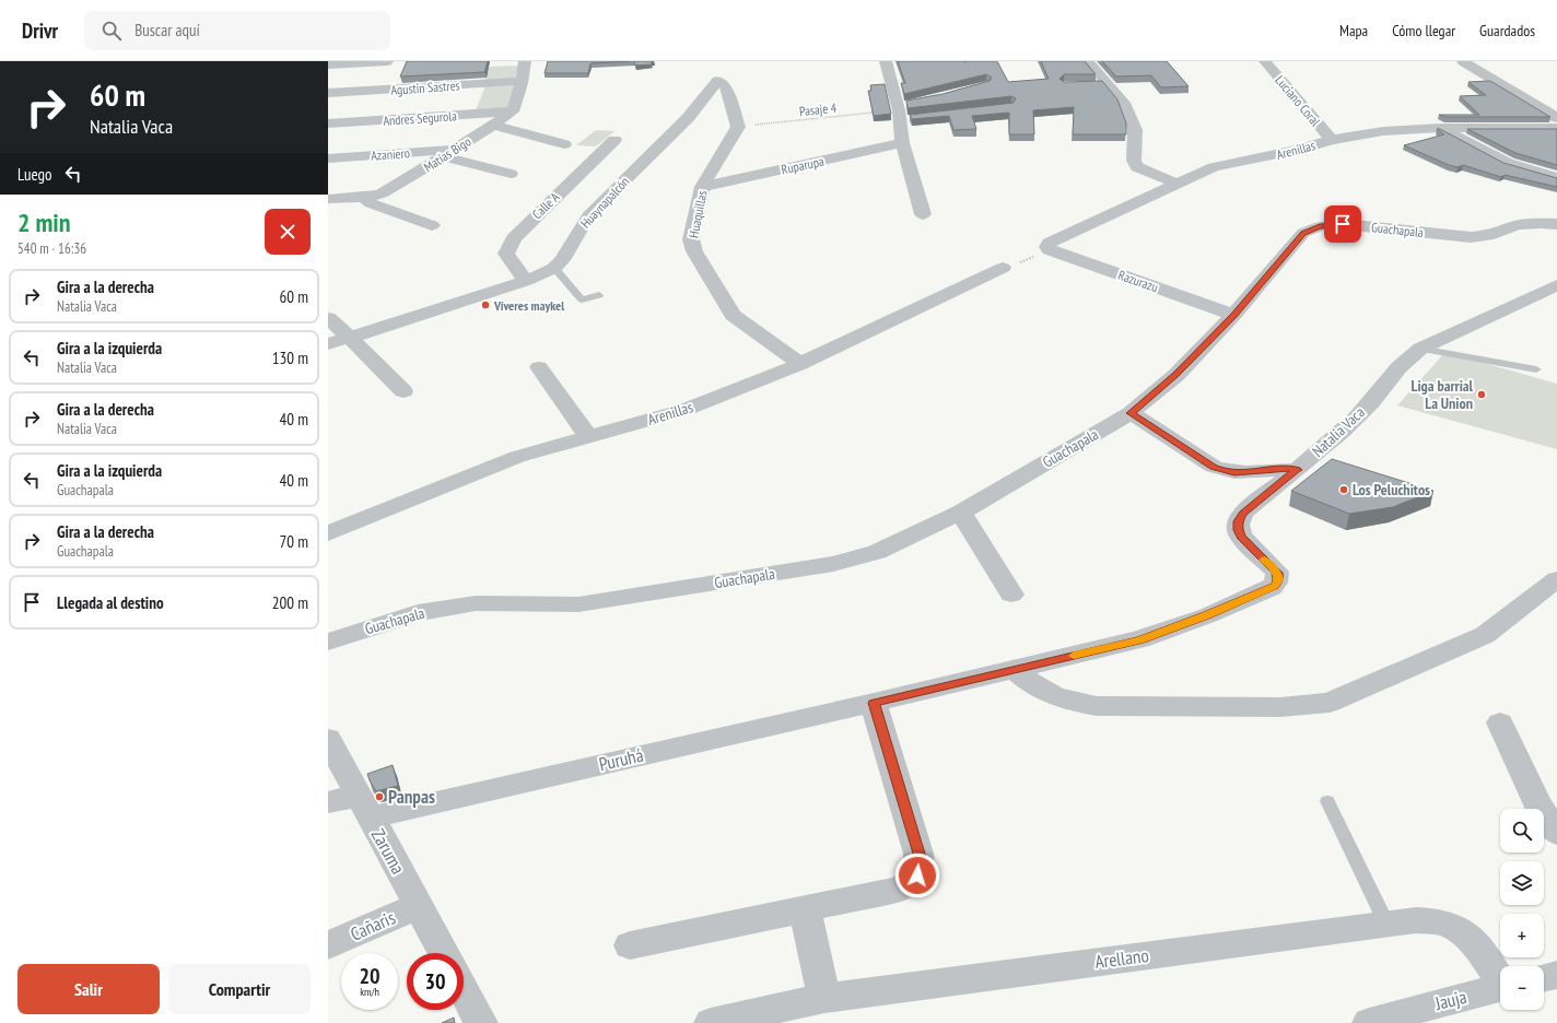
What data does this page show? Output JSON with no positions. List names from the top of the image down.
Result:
{
  "streets": {
    "street": [
      "Agustin Sastres",
      "Luciano Coral",
      "Andres Segurola",
      "Arenillas",
      "Azaniero",
      "Matías Bigo",
      "Ruparupa",
      "Huaynapalcón",
      "Calle A",
      "Huaquillas",
      "Guachapala",
      "Razurazu",
      "Natalia Vaca",
      "Puruhá",
      "Zaruma",
      "Cañaris",
      "Arellano",
      "Jauja"
    ],
    "path": ["Pasaje 4"]
  },
  "crossings": [
    ["Luciano Coral", "Arenillas"],
    ["Pasaje 4", "Huaynapalcón"],
    ["Pasaje 4", "Huaquillas"],
    ["Andres Segurola", "Matías Bigo"],
    ["Arenillas", "Huaquillas"],
    ["Arenillas", "Razurazu"],
    ["Azaniero", "Matías Bigo"],
    ["Ruparupa", "Huaquillas"],
    ["Huaynapalcón", "Calle A"],
    ["Huaynapalcón", "Huaquillas"],
    ["Guachapala", "Razurazu"],
    ["Natalia Vaca", "Puruhá"],
    ["Puruhá", "Zaruma"],
    ["Zaruma", "Cañaris"]
  ],
  "places": [
    "Víveres maykel",
    "Liga barrial La Union",
    "Los Peluchitos",
    "Panpas"
  ],
  "page": {
    "header": "Drivr",
    "search": "Buscar aquí",
    "nav": ["Mapa", "Cómo llegar", "Guardados"],
    "turn": ["60 m", "Natalia Vaca"],
    "then": "Luego",
    "heading": ["2 min", "540 m · 16:36"],
    "list": [
      {
        "name": "Gira a la derecha",
        "note": "Natalia Vaca",
        "value": "60 m"
      },
      {
        "name": "Gira a la izquierda",
        "note": "Natalia Vaca",
        "value": "130 m"
      },
      {
        "name": "Gira a la derecha",
        "note": "Natalia Vaca",
        "value": "40 m"
      },
      {
        "name": "Gira a la izquierda",
        "note": "Guachapala",
        "value": "40 m"
      },
      {
        "name": "Gira a la derecha",
        "note": "Guachapala",
        "value": "70 m"
      },
      {
        "name": "Llegada al destino",
        "value": "200 m"
      }
    ],
    "map_buttons": ["+", "−"],
    "speed": "20 km/h",
    "limit": "30",
    "buttons": ["Salir", "Compartir"]
  }
}
